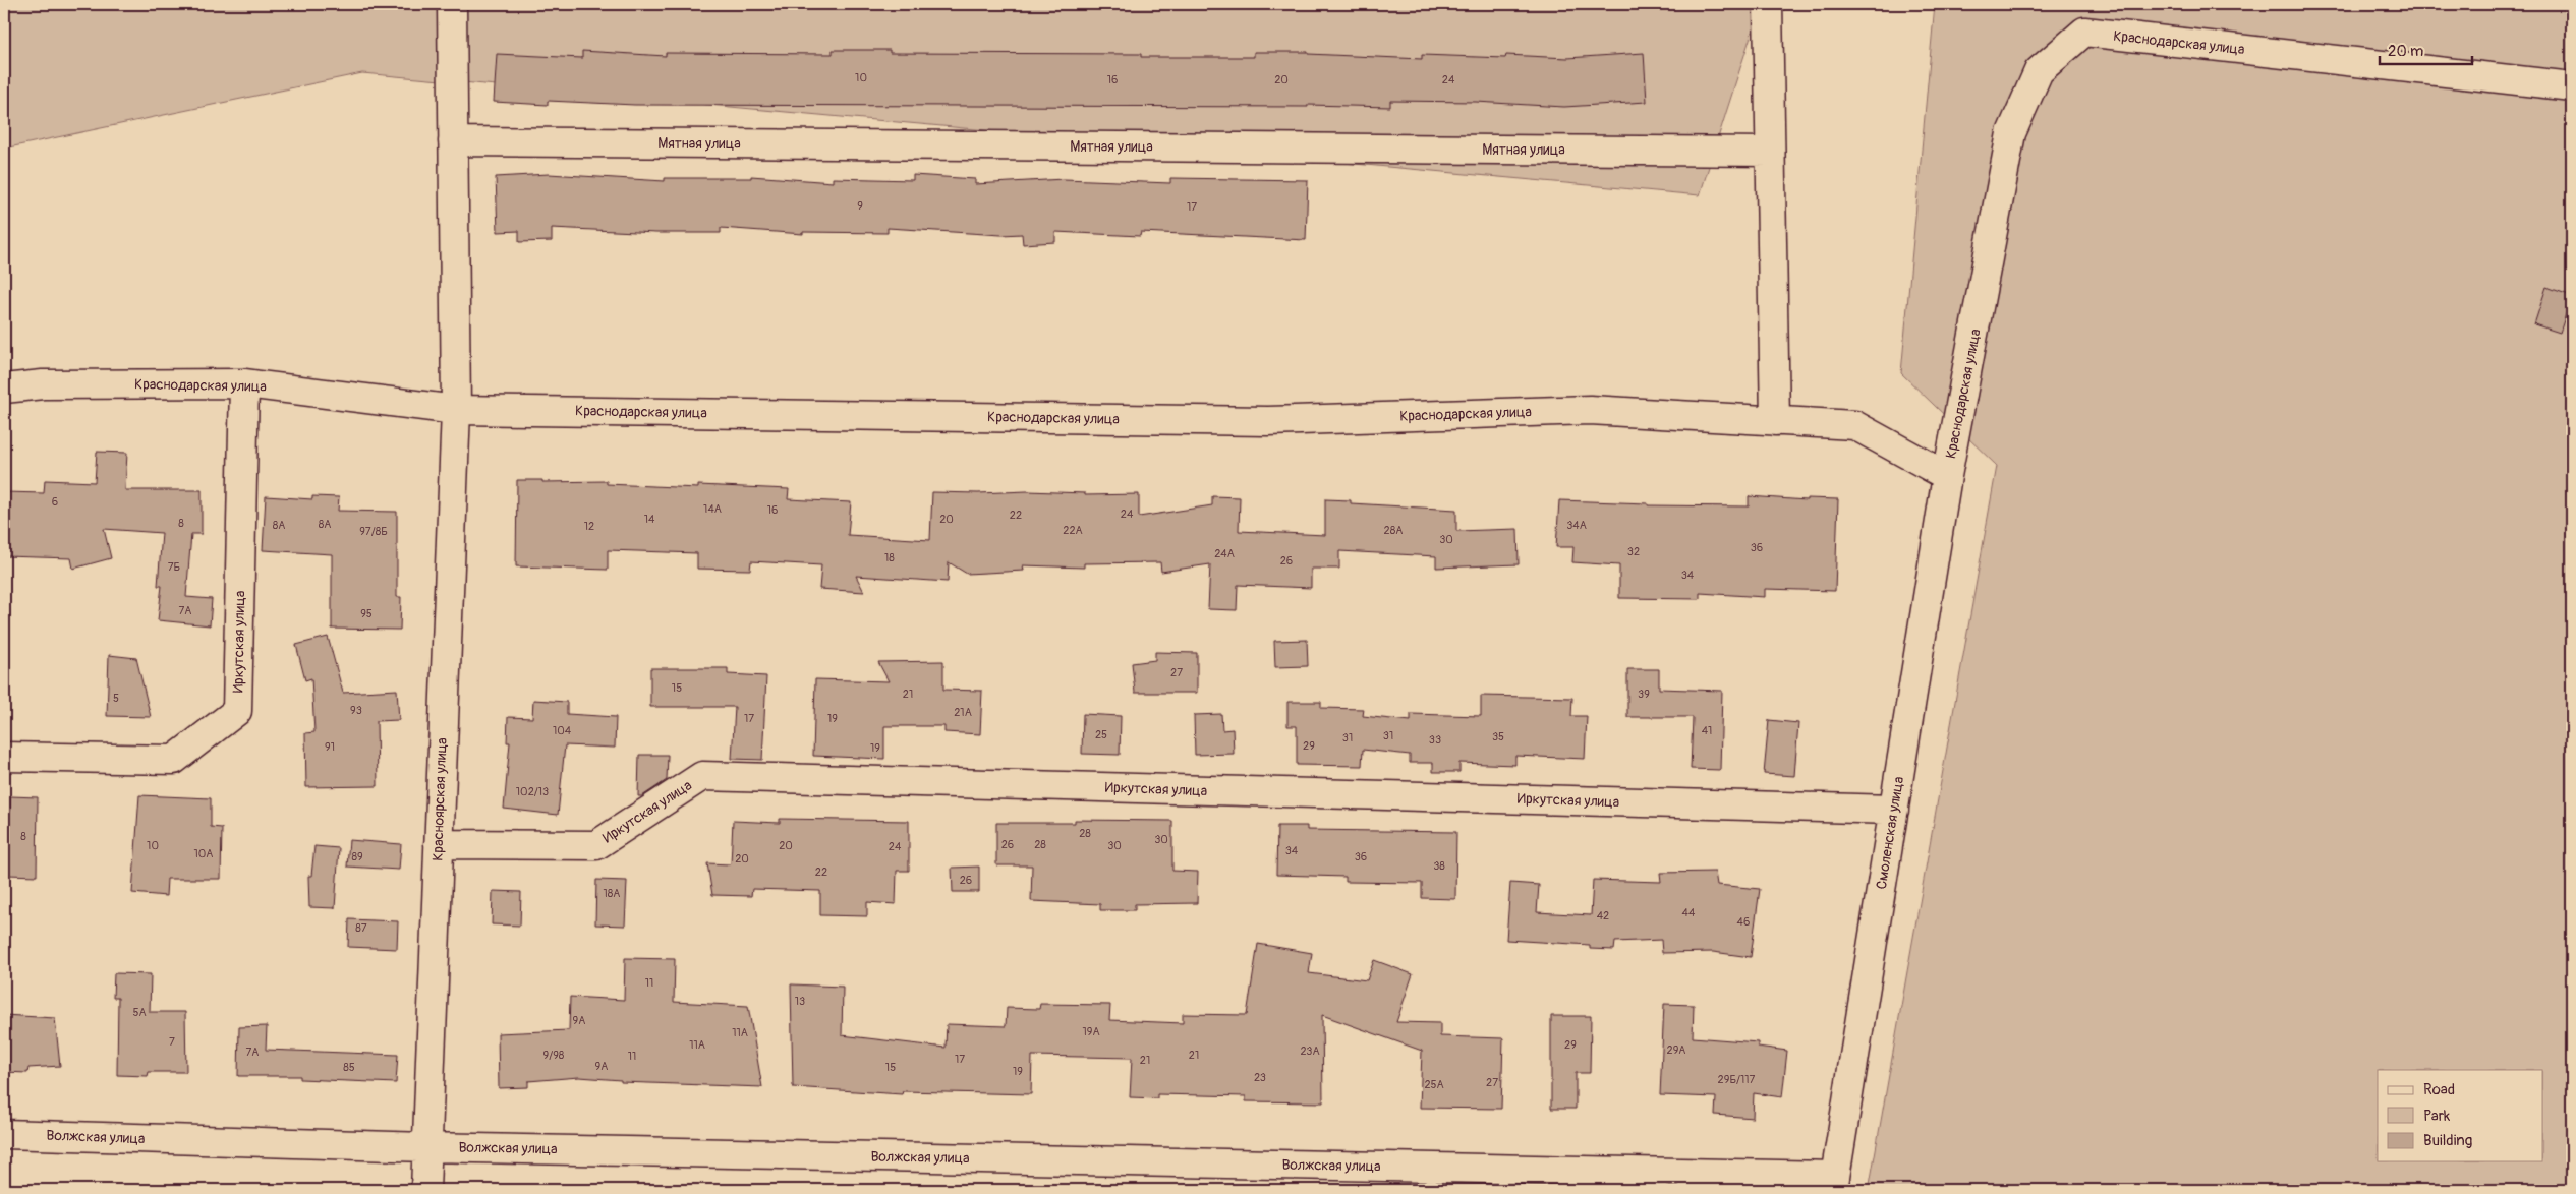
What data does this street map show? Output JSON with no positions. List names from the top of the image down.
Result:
{
  "streets": {
    "street": [
      "Краснодарская улица",
      "Мятная улица",
      "Иркутская улица",
      "Красноярская улица",
      "Смоленская улица",
      "Волжская улица"
    ]
  },
  "crossings": [
    ["Краснодарская улица", "Иркутская улица"],
    ["Краснодарская улица", "Красноярская улица"],
    ["Краснодарская улица", "Смоленская улица"],
    ["Мятная улица", "Красноярская улица"],
    ["Иркутская улица", "Красноярская улица"],
    ["Иркутская улица", "Смоленская улица"],
    ["Красноярская улица", "Волжская улица"],
    ["Смоленская улица", "Волжская улица"]
  ],
  "house_numbers": [
    "10",
    "16",
    "20",
    "24",
    "9",
    "17",
    "6",
    "14А",
    "16",
    "24",
    "22",
    "14",
    "20",
    "8",
    "8А",
    "8А",
    "34А",
    "12",
    "22А",
    "28А",
    "97/8Б",
    "30",
    "36",
    "32",
    "24А",
    "18",
    "26",
    "7Б",
    "34",
    "7А",
    "95",
    "27",
    "15",
    "21",
    "39",
    "5",
    "93",
    "21А",
    "17",
    "19",
    "104",
    "41",
    "25",
    "31",
    "35",
    "31",
    "33",
    "29",
    "91",
    "19",
    "102/13",
    "28",
    "8",
    "30",
    "26",
    "28",
    "10",
    "20",
    "30",
    "24",
    "34",
    "10А",
    "89",
    "36",
    "20",
    "38",
    "22",
    "26",
    "18А",
    "44",
    "42",
    "46",
    "87",
    "11",
    "13",
    "5А",
    "9А",
    "19А",
    "11А",
    "7",
    "11А",
    "29",
    "29А",
    "23А",
    "7А",
    "9/98",
    "21",
    "11",
    "17",
    "21",
    "9А",
    "85",
    "15",
    "19",
    "23",
    "29Б/117",
    "27",
    "25А"
  ],
  "legend": ["Road", "Park", "Building"],
  "scale_bar": "20 m"
}
